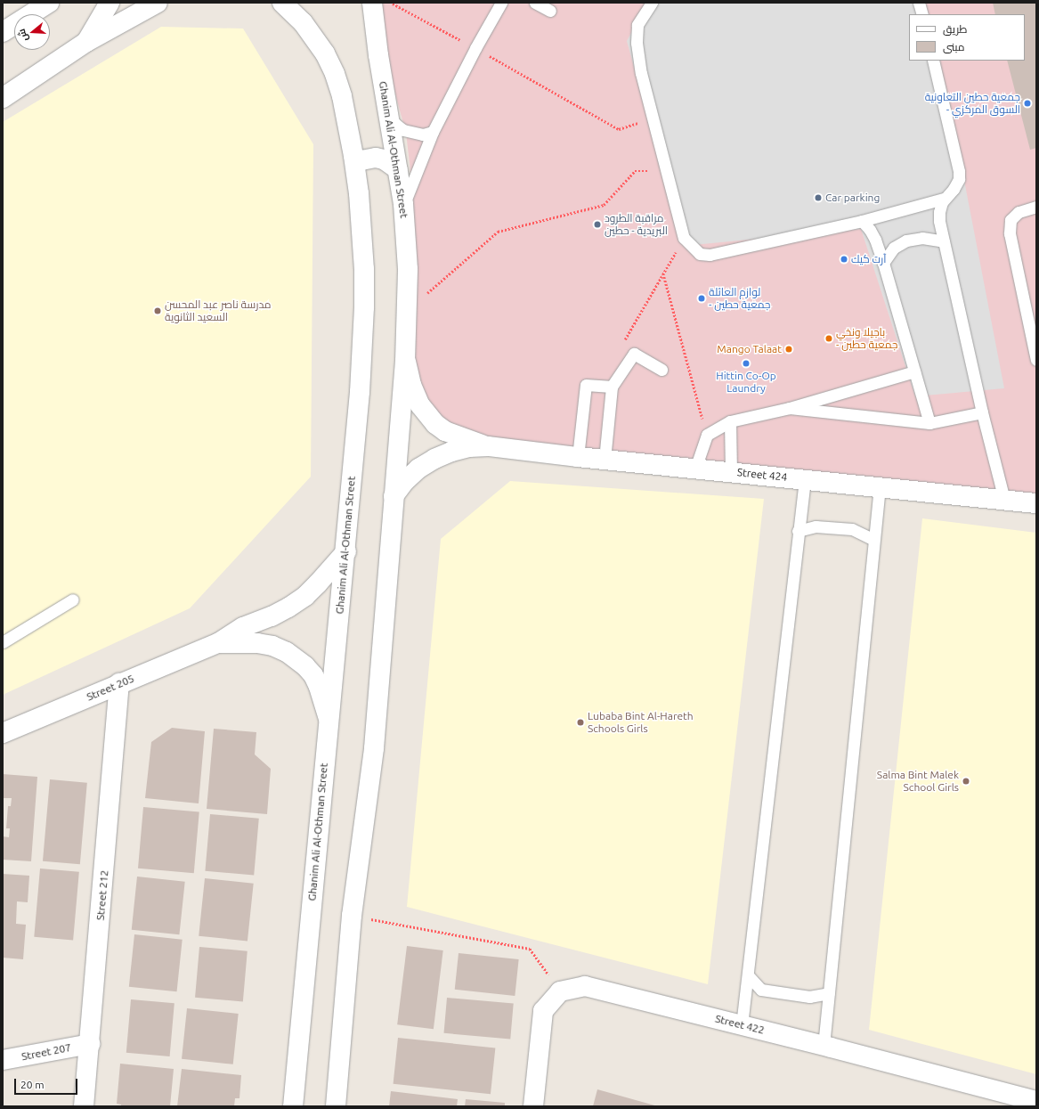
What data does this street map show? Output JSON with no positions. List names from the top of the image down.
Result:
{
  "streets": {
    "street": [
      "Ghanim Ali Al-Othman Street",
      "Street 424",
      "Street 205",
      "Street 212",
      "Street 422",
      "Street 207"
    ]
  },
  "crossings": [
    ["Ghanim Ali Al-Othman Street", "Street 424"],
    ["Ghanim Ali Al-Othman Street", "Street 205"],
    ["Street 205", "Street 212"],
    ["Street 212", "Street 207"]
  ],
  "places": [
    "جمعية حطين التعاونية - السوق المركزي",
    "Car parking",
    "مراقبة الطرود البريدية - حطين",
    "آرت كيك",
    "لوازم العائلة - جمعية حطين",
    "مدرسة ناصر عبد المحسن السعيد الثانوية",
    "باجيلا ونخي - جمعية حطين",
    "Mango Talaat",
    "Hittin Co-Op Laundry",
    "Lubaba Bint Al-Hareth Schools Girls",
    "Salma Bint Malek School Girls"
  ],
  "legend": ["طريق", "مبنى"],
  "scale_bar": "20 m",
  "north": "left"
}
